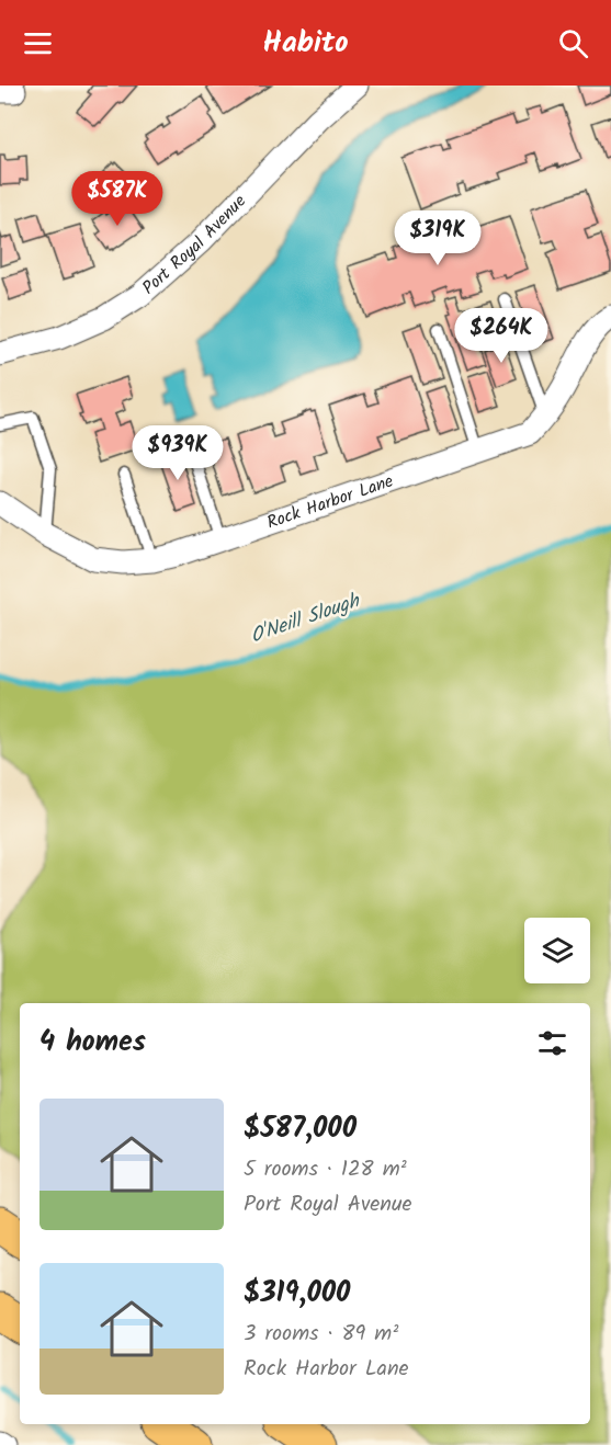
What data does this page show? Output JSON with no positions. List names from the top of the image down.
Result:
{
  "streets": {
    "street": ["Port Royal Avenue", "Rock Harbor Lane"]
  },
  "water": ["O'Neill Slough"],
  "page": {
    "header": "Habito",
    "price": [
      "$587K",
      "$319K",
      "$264K",
      "$939K"
    ],
    "heading": "4 homes",
    "list": [
      {
        "name": "$587,000",
        "note": "5 rooms · 128 m² · Port Royal Avenue"
      },
      {
        "name": "$319,000",
        "note": "3 rooms · 89 m² · Rock Harbor Lane"
      }
    ]
  }
}
